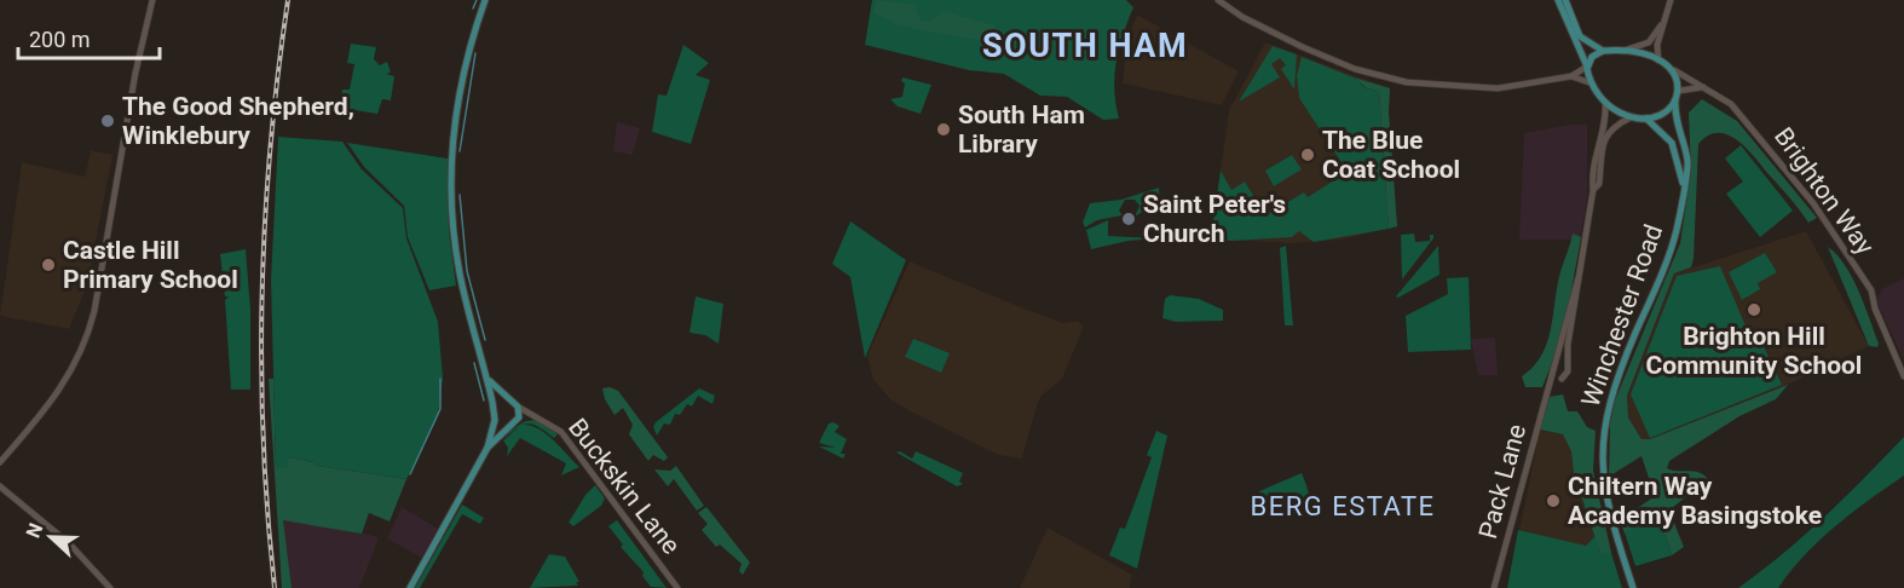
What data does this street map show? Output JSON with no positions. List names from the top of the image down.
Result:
{
  "streets": {
    "main road": ["Winchester Road"],
    "street": ["Brighton Way", "Pack Lane", "Buckskin Lane"]
  },
  "crossings": [
    ["Brighton Way", "Winchester Road"],
    ["Winchester Road", "Pack Lane"]
  ],
  "districts": ["SOUTH HAM", "BERG ESTATE"],
  "places": [
    "The Good Shepherd, Winklebury",
    "South Ham Library",
    "The Blue Coat School",
    "Saint Peter's Church",
    "Castle Hill Primary School",
    "Brighton Hill Community School",
    "Chiltern Way Academy Basingstoke"
  ],
  "scale_bar": "200 m",
  "north": "left"
}
